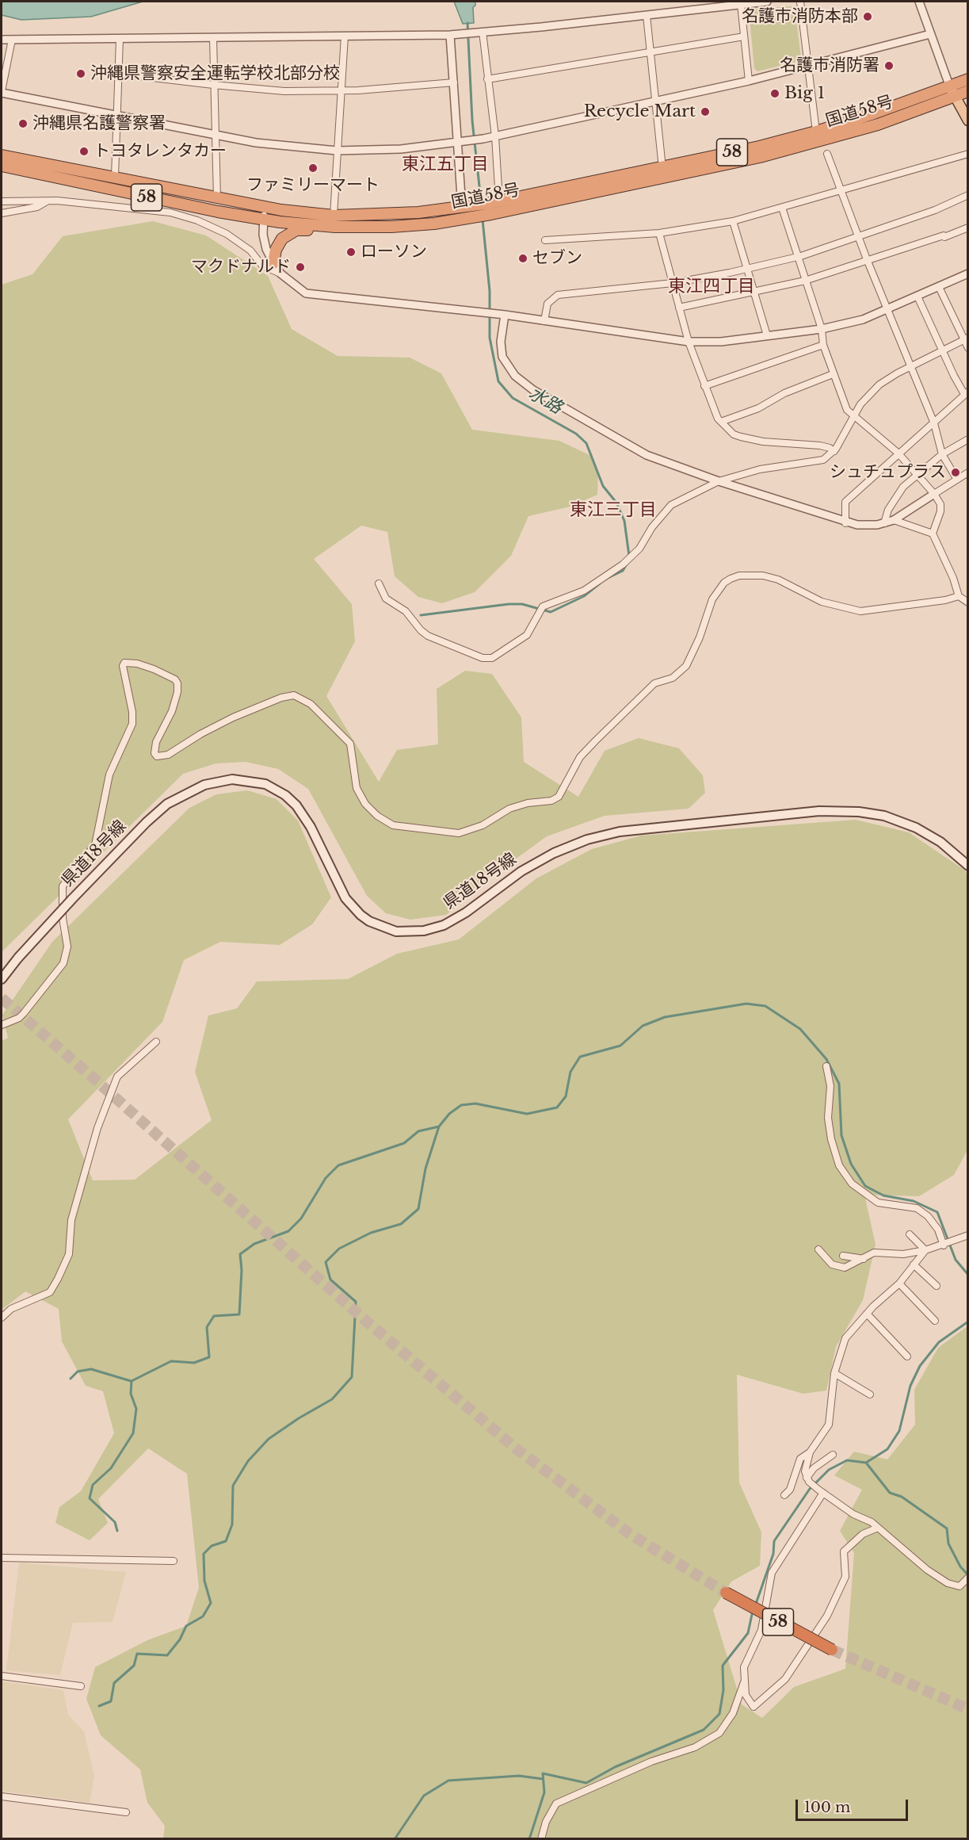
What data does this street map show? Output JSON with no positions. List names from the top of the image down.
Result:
{
  "streets": {
    "highway": ["国道58号", "58"],
    "main road": ["県道18号線"]
  },
  "districts": ["東江五丁目", "東江四丁目", "東江三丁目"],
  "water": ["水路"],
  "places": [
    "名護市消防本部",
    "名護市消防署",
    "沖縄県警察安全運転学校北部分校",
    "Big 1",
    "Recycle Mart",
    "沖縄県名護警察署",
    "トヨタレンタカー",
    "ファミリーマート",
    "ローソン",
    "セブン",
    "マクドナルド",
    "シュチュプラス"
  ],
  "scale_bar": "100 m"
}
